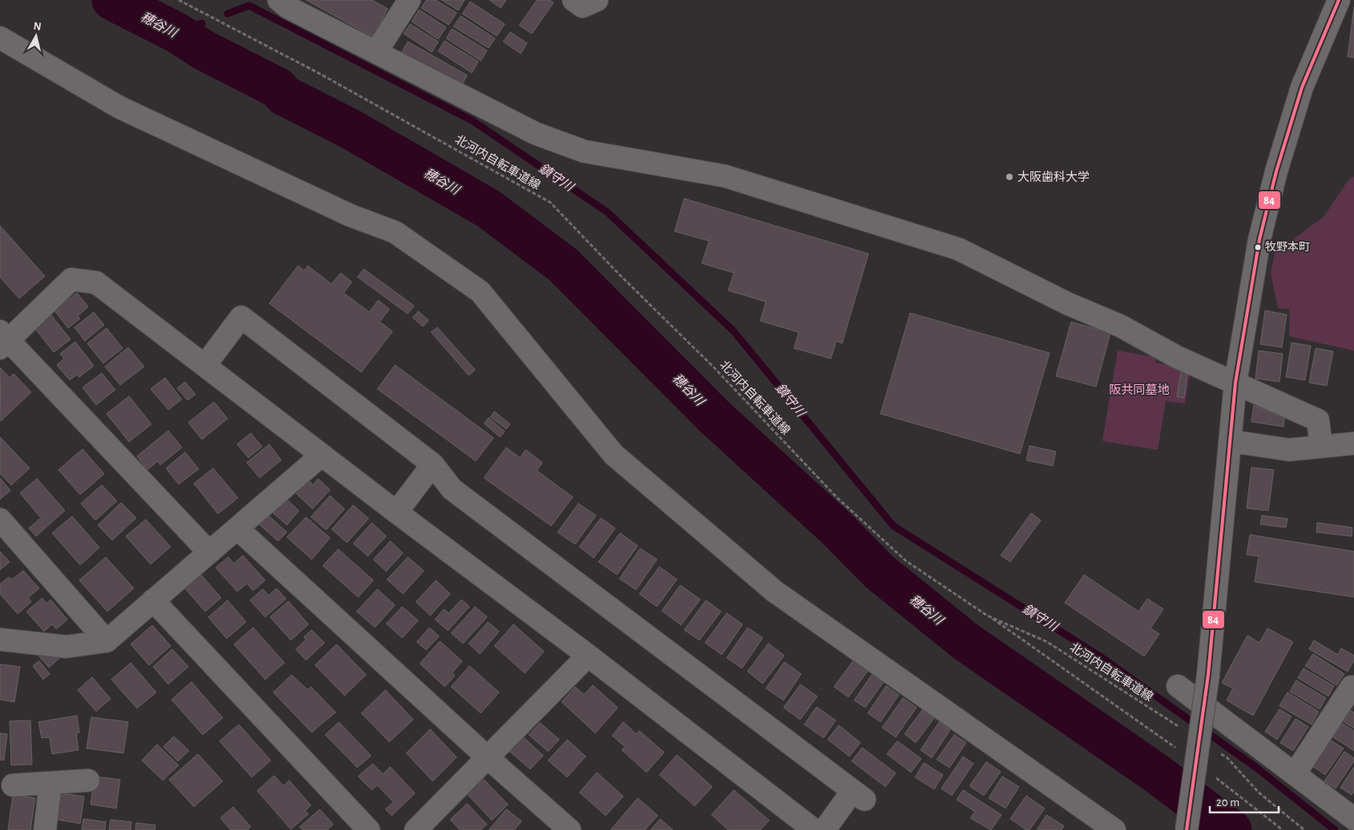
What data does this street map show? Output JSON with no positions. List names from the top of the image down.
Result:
{
  "streets": {
    "path": ["北河内自転車道線"]
  },
  "water": ["穂谷川", "鎮守川"],
  "parks": ["阪共同墓地"],
  "places": ["大阪歯科大学", "牧野本町"],
  "lines": ["transit line 84"],
  "scale_bar": "20 m",
  "north": "top"
}
